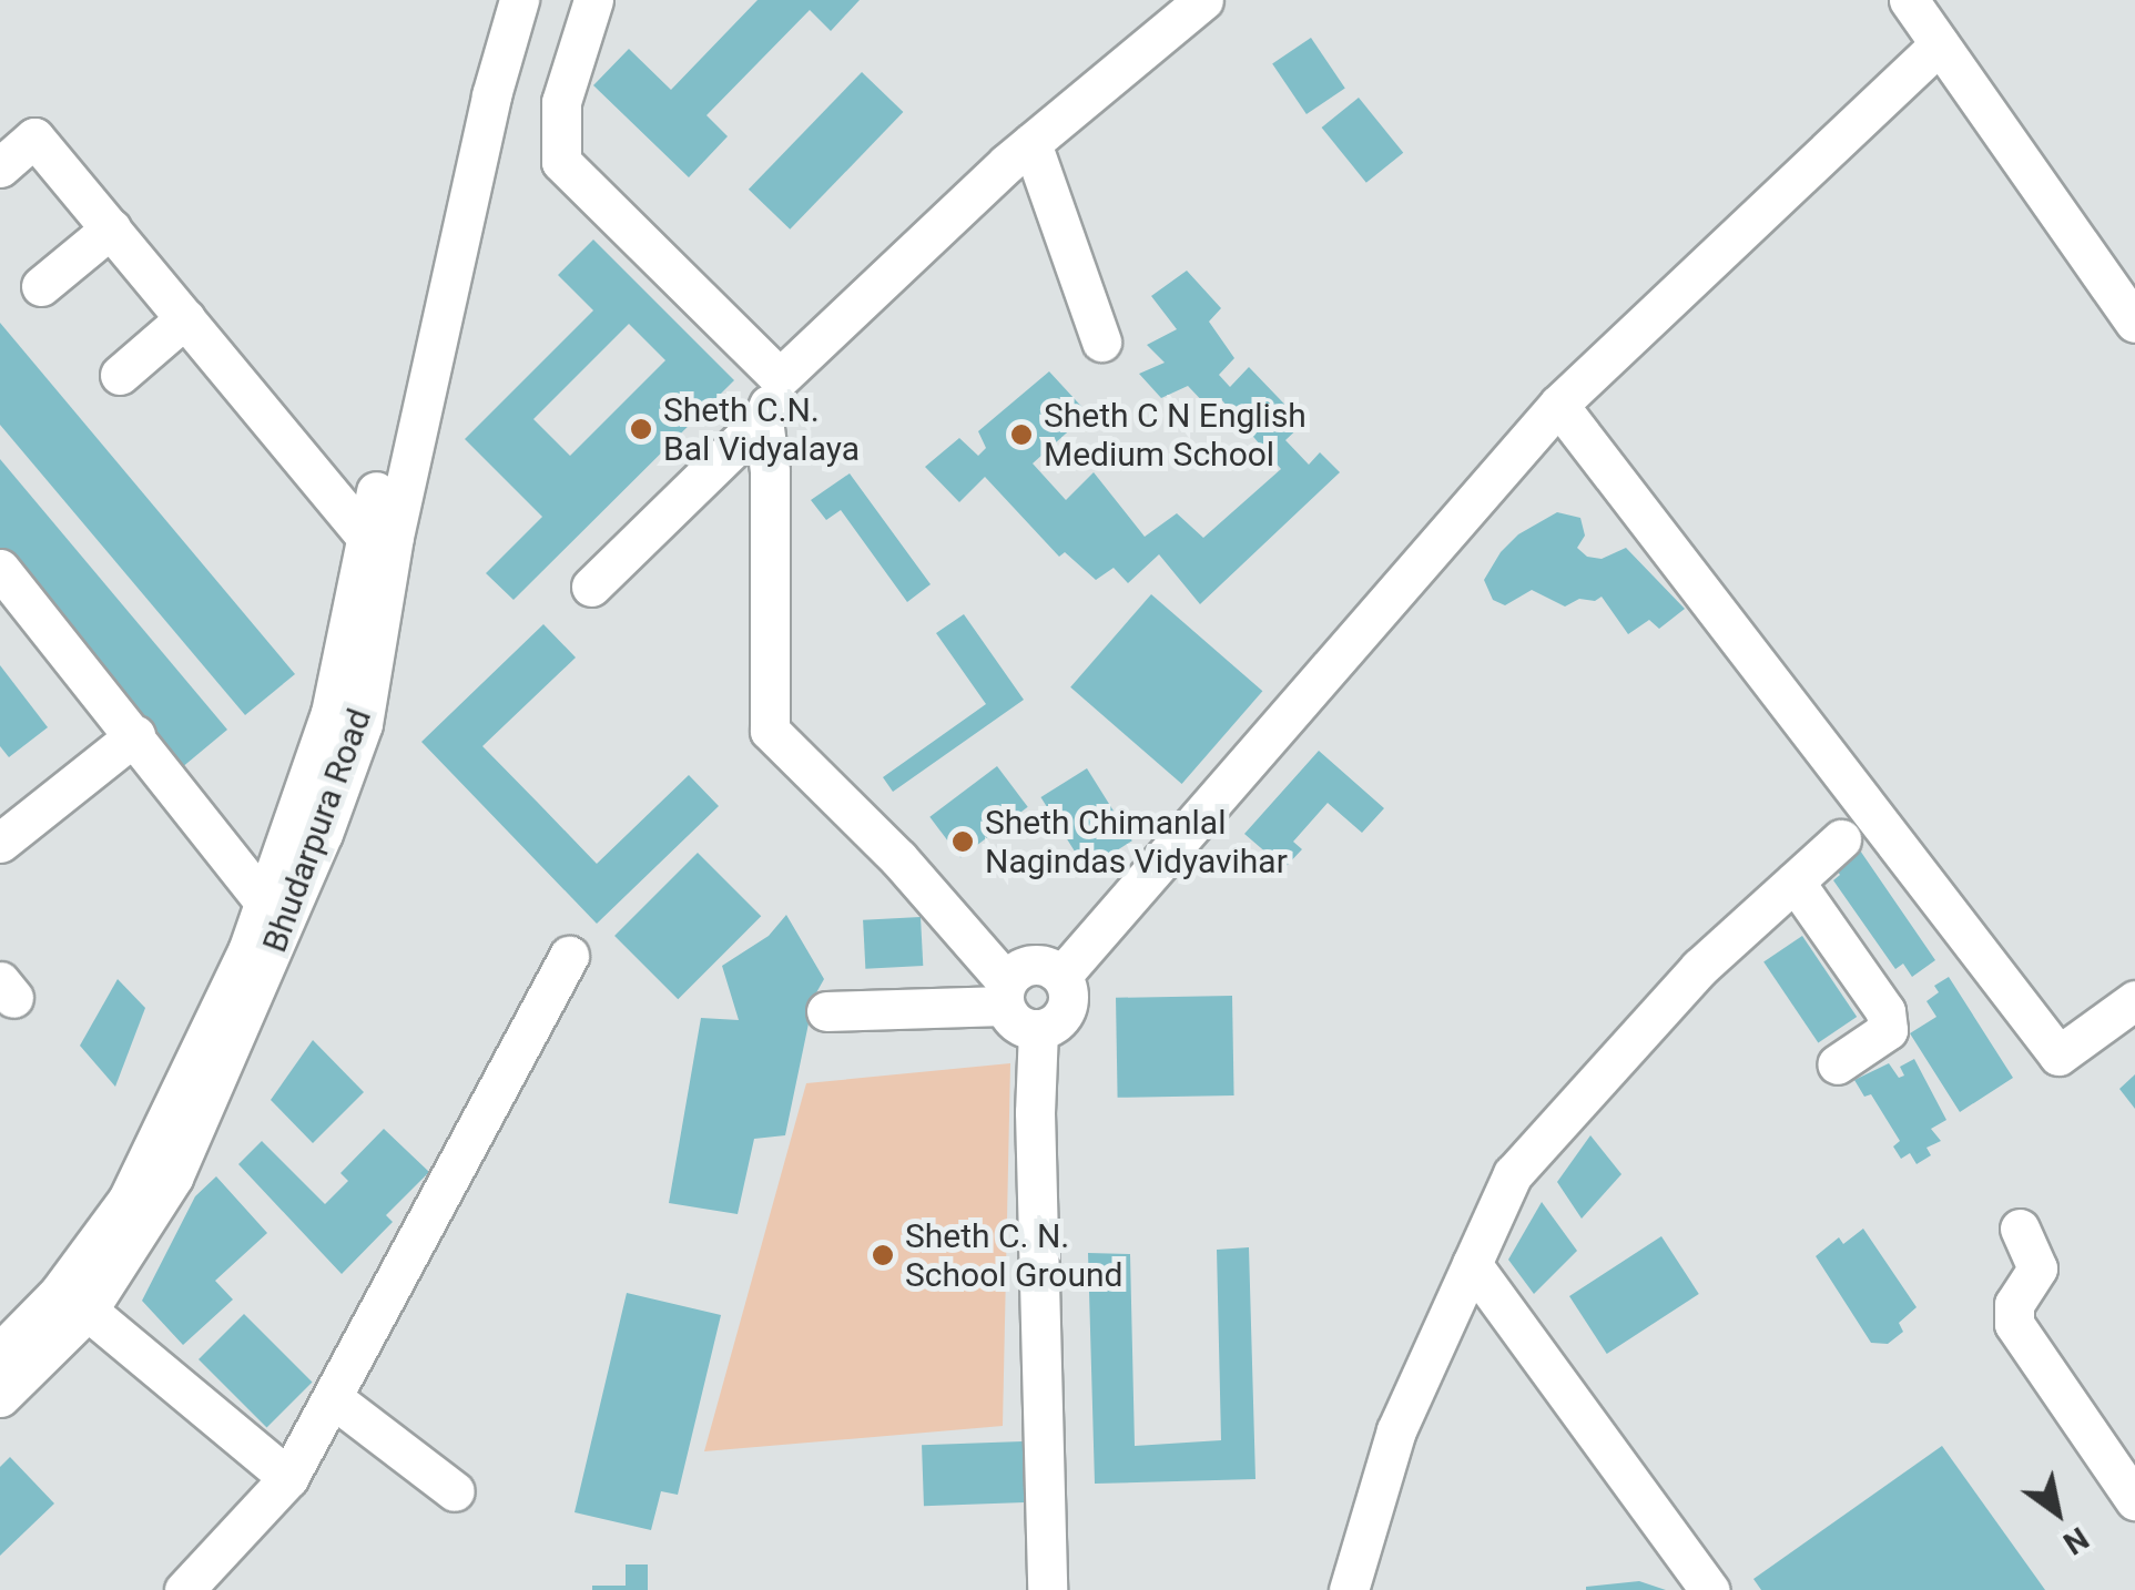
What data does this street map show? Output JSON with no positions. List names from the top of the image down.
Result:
{
  "streets": {
    "street": ["Bhudarpura Road"]
  },
  "places": [
    "Sheth C.N. Bal Vidyalaya",
    "Sheth C N English Medium School",
    "Sheth Chimanlal Nagindas Vidyavihar",
    "Sheth C. N. School Ground"
  ],
  "north": "bottom right"
}
